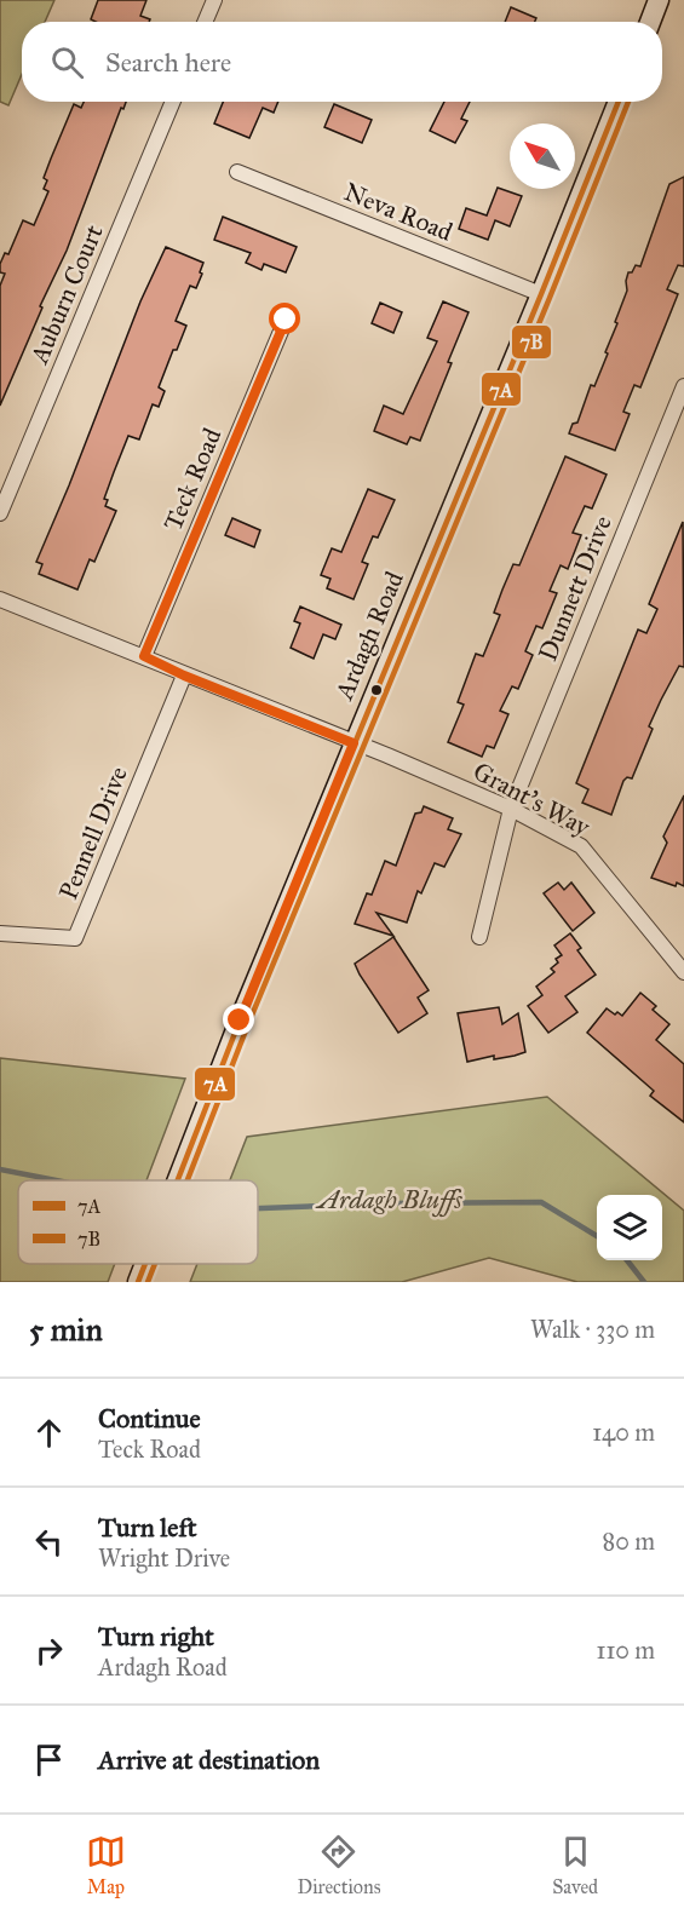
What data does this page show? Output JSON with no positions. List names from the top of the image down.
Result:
{
  "streets": {
    "street": [
      "Neva Road",
      "Auburn Court",
      "Teck Road",
      "Dunnett Drive",
      "Ardagh Road",
      "Grant's Way",
      "Pennell Drive"
    ]
  },
  "crossings": [
    ["Neva Road", "Ardagh Road"],
    ["Teck Road", "Grant's Way"],
    ["Dunnett Drive", "Grant's Way"],
    ["Ardagh Road", "Grant's Way"],
    ["Grant's Way", "Pennell Drive"]
  ],
  "parks": ["Ardagh Bluffs"],
  "lines": ["transit line 7A", "transit line 7B"],
  "legend": ["7A", "7B"],
  "north": "top left",
  "page": {
    "search": "Search here",
    "heading": ["5 min", "Walk · 330 m"],
    "list": [
      ["Continue", "Teck Road", "140 m"],
      ["Turn left", "Wright Drive", "80 m"],
      ["Turn right", "Ardagh Road", "110 m"],
      "Arrive at destination"
    ],
    "nav": ["Map", "Directions", "Saved"]
  }
}
